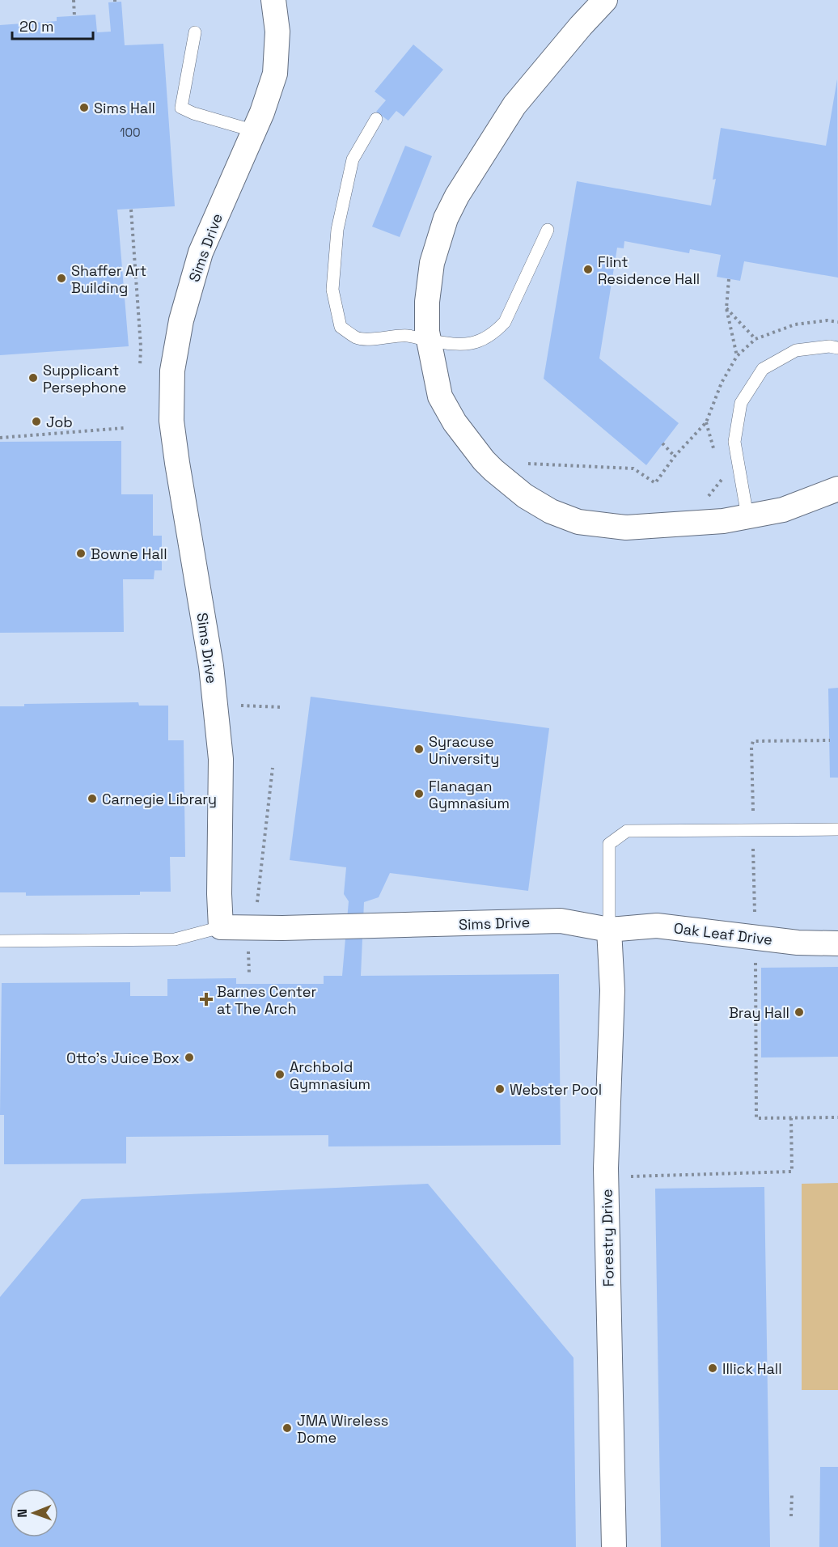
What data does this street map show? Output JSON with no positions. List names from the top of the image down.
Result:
{
  "streets": {
    "street": ["Sims Drive", "Oak Leaf Drive", "Forestry Drive"]
  },
  "crossings": [
    ["Sims Drive", "Oak Leaf Drive"],
    ["Sims Drive", "Forestry Drive"],
    ["Oak Leaf Drive", "Forestry Drive"]
  ],
  "places": {
    "other": [
      "Sims Hall",
      "Flint Residence Hall",
      "Shaffer Art Building",
      "Supplicant Persephone",
      "Job",
      "Bowne Hall",
      "Syracuse University",
      "Flanagan Gymnasium",
      "Carnegie Library",
      "Bray Hall",
      "Otto's Juice Box",
      "Archbold Gymnasium",
      "Webster Pool",
      "Illick Hall",
      "JMA Wireless Dome"
    ],
    "health": ["Barnes Center at The Arch"]
  },
  "house_numbers": ["100"],
  "scale_bar": "20 m",
  "north": "left"
}
